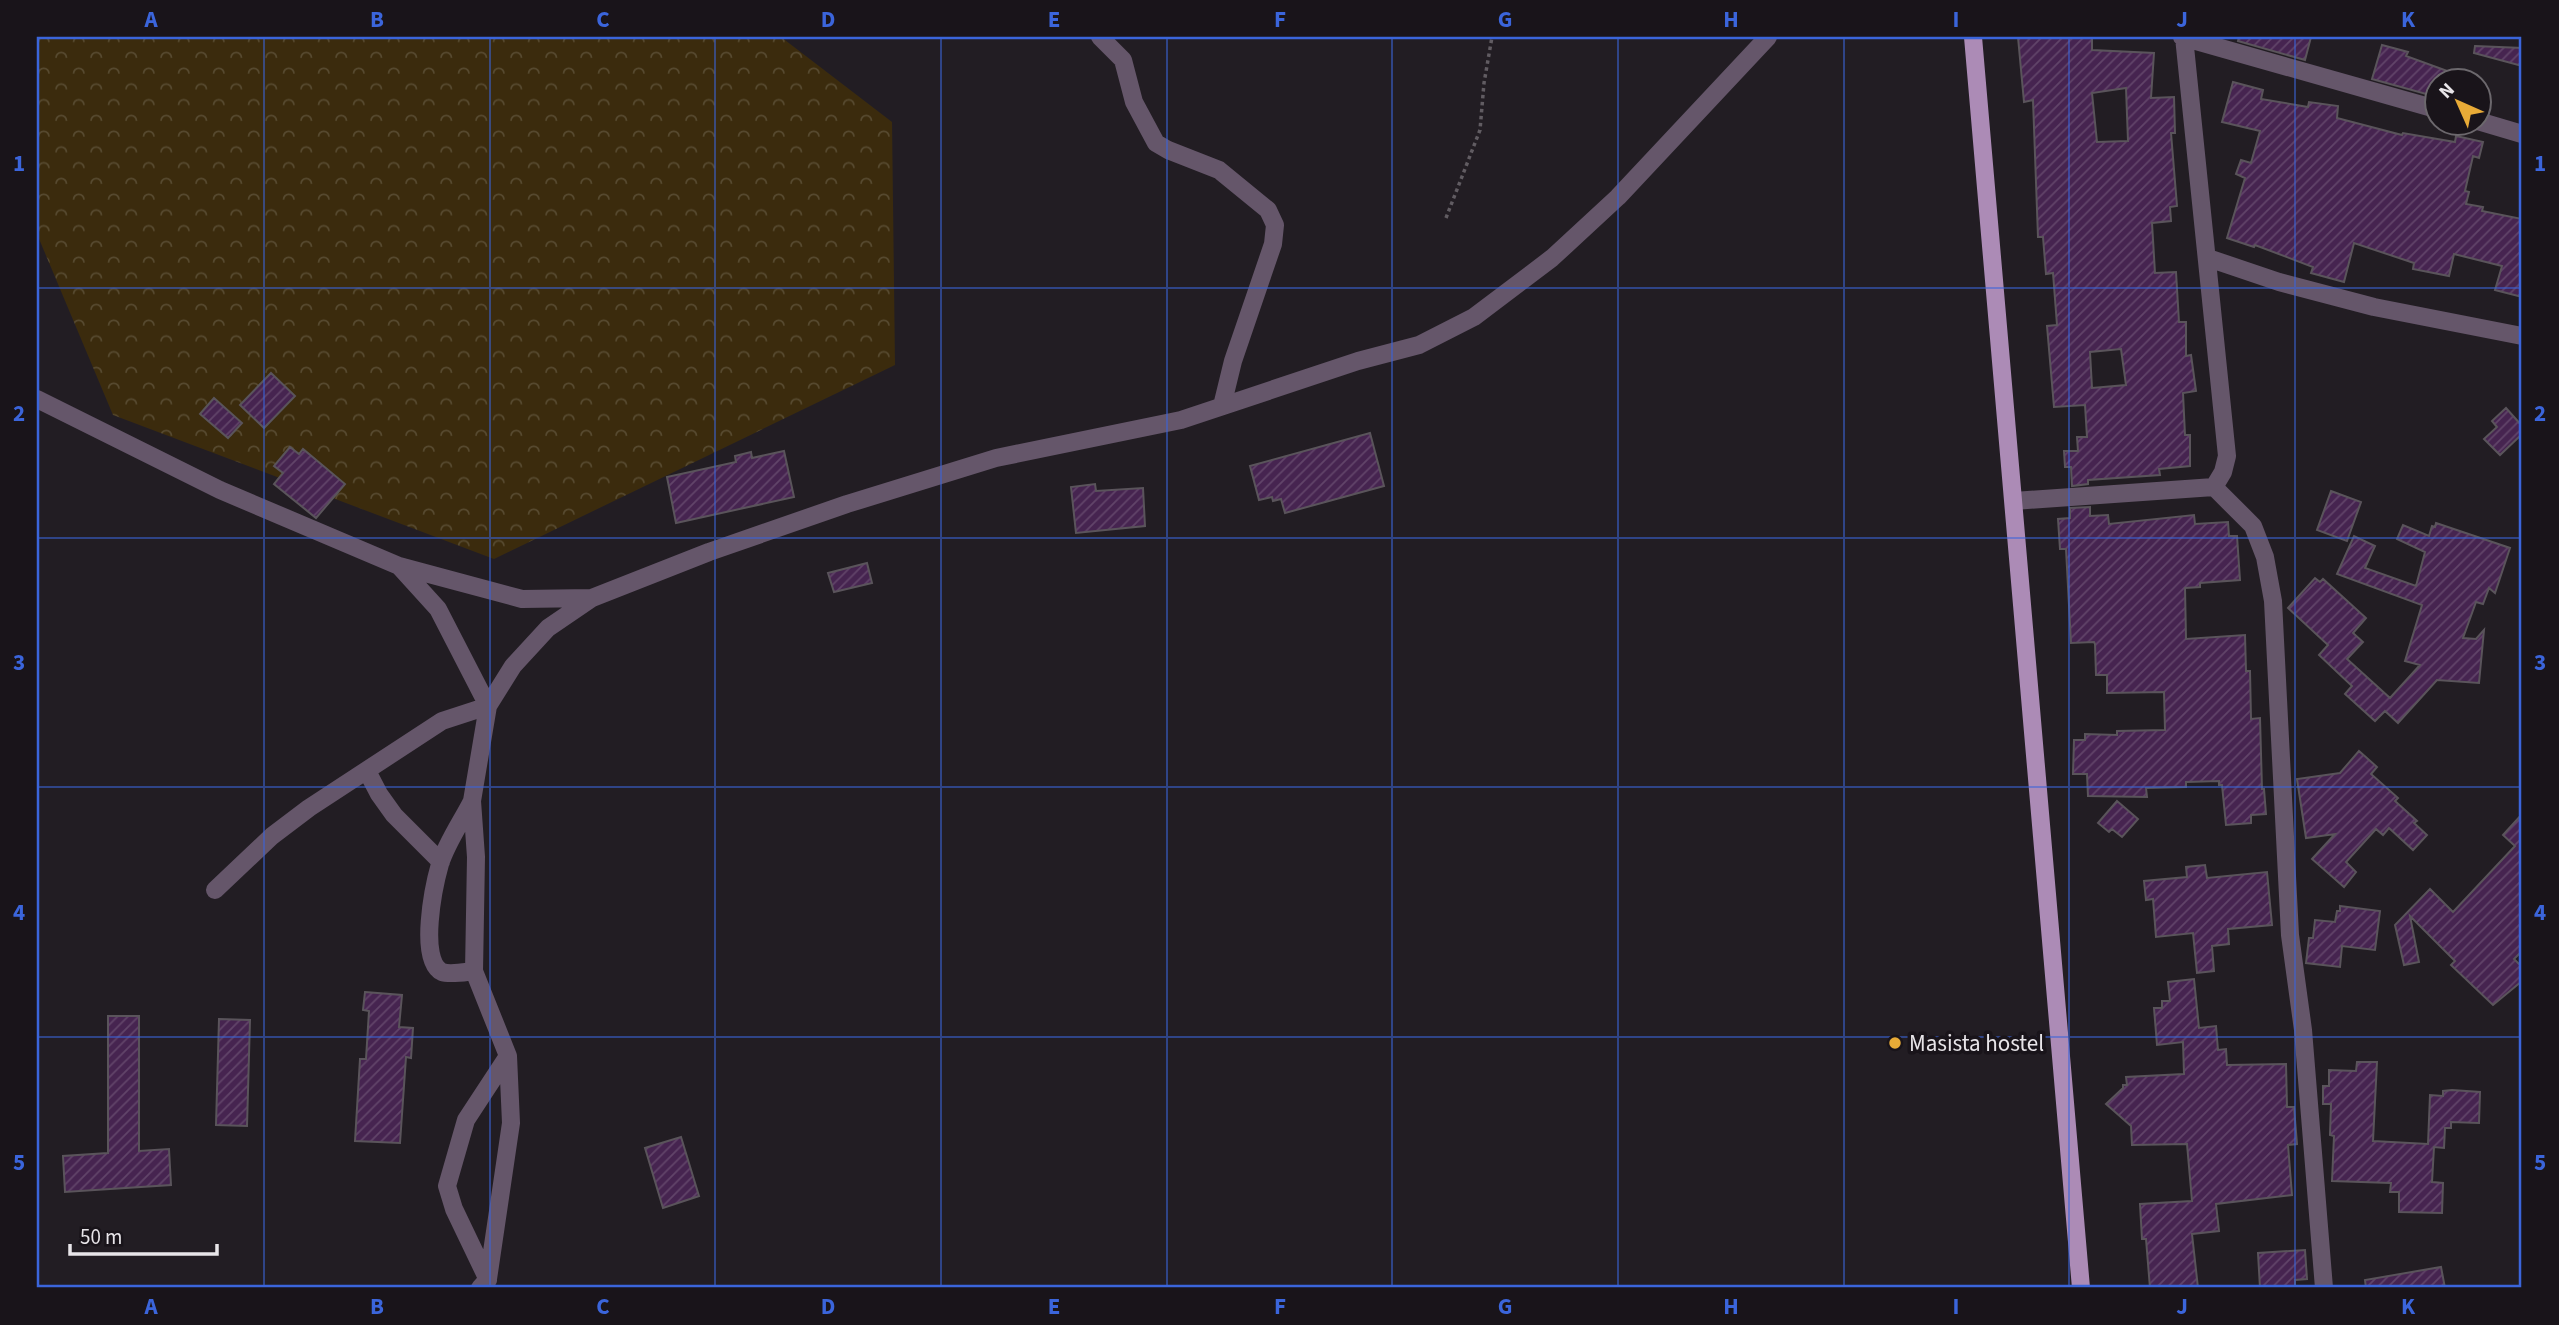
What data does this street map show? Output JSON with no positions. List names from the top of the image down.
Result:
{
  "places": ["Masista hostel"],
  "scale_bar": "50 m",
  "north": "top left",
  "grid": {
    "columns": [
      "A",
      "B",
      "C",
      "D",
      "E",
      "F",
      "G",
      "H",
      "I",
      "J",
      "K"
    ],
    "rows": [
      "1",
      "2",
      "3",
      "4",
      "5"
    ]
  }
}
